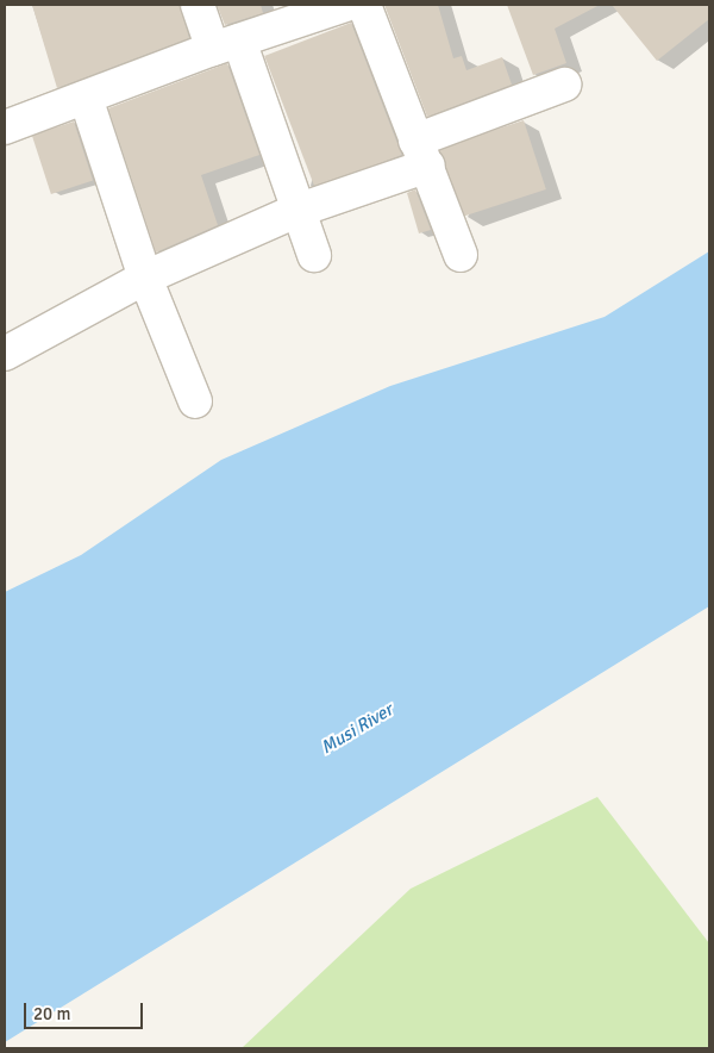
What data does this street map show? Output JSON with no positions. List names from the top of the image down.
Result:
{
  "water": ["Musi River"],
  "scale_bar": "20 m"
}
